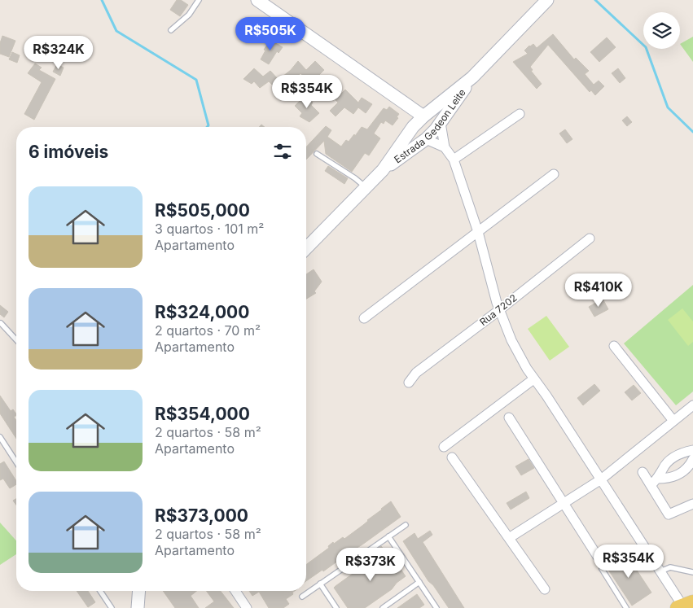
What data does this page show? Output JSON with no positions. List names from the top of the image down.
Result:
{
  "streets": {
    "main road": ["Estrada Gedeon Leite"],
    "street": ["Rua 7202"]
  },
  "page": {
    "price": [
      "R$505K",
      "R$324K",
      "R$354K",
      "R$410K",
      "R$354K",
      "R$373K"
    ],
    "heading": "6 imóveis",
    "list": [
      {
        "name": "R$505,000",
        "note": "3 quartos · 101 m² · Apartamento"
      },
      {
        "name": "R$324,000",
        "note": "2 quartos · 70 m² · Apartamento"
      },
      {
        "name": "R$354,000",
        "note": "2 quartos · 58 m² · Apartamento"
      },
      {
        "name": "R$373,000",
        "note": "2 quartos · 58 m² · Apartamento"
      }
    ]
  }
}
